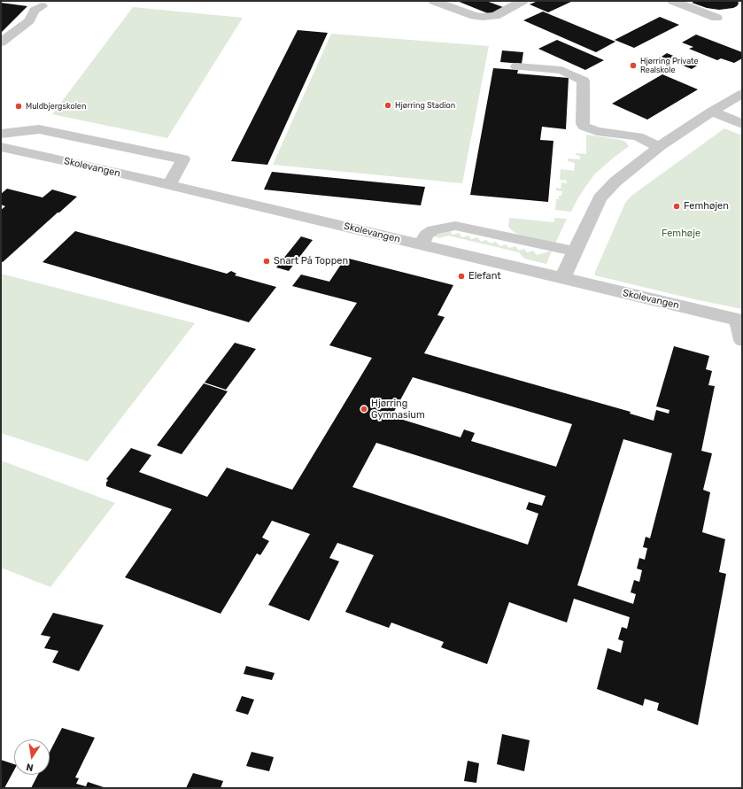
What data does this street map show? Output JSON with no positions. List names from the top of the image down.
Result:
{
  "streets": {
    "street": ["Skolevangen"]
  },
  "parks": ["Femhøje"],
  "places": [
    "Hjørring Private Realskole",
    "Hjørring Stadion",
    "Muldbjergskolen",
    "Femhøjen",
    "Snart På Toppen",
    "Elefant",
    "Hjørring Gymnasium"
  ],
  "north": "bottom"
}
